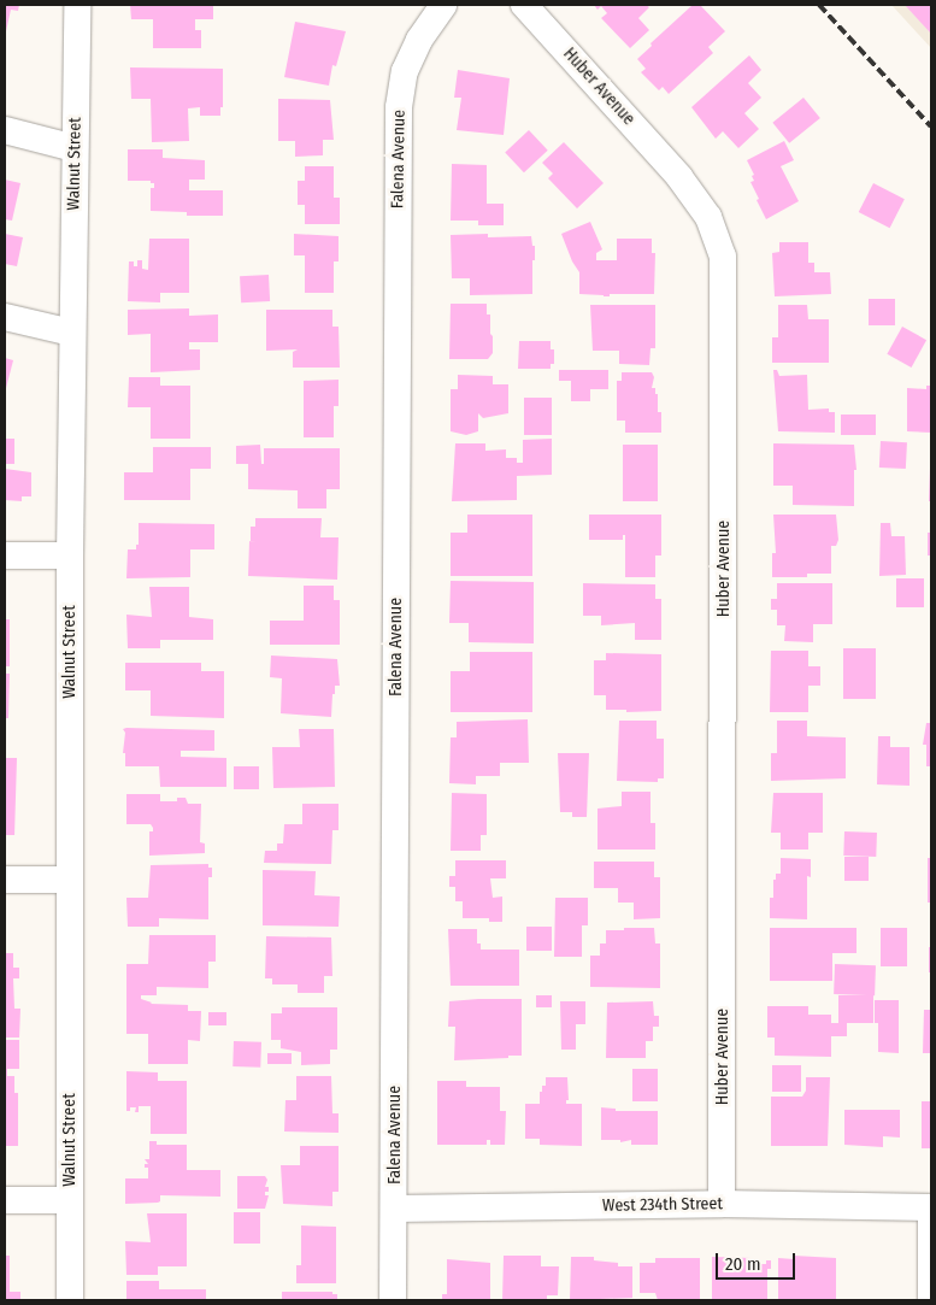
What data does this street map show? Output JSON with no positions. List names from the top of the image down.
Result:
{
  "streets": {
    "street": [
      "Huber Avenue",
      "Falena Avenue",
      "Walnut Street",
      "West 234th Street"
    ]
  },
  "crossings": [
    ["Huber Avenue", "West 234th Street"],
    ["Falena Avenue", "West 234th Street"]
  ],
  "scale_bar": "20 m"
}
